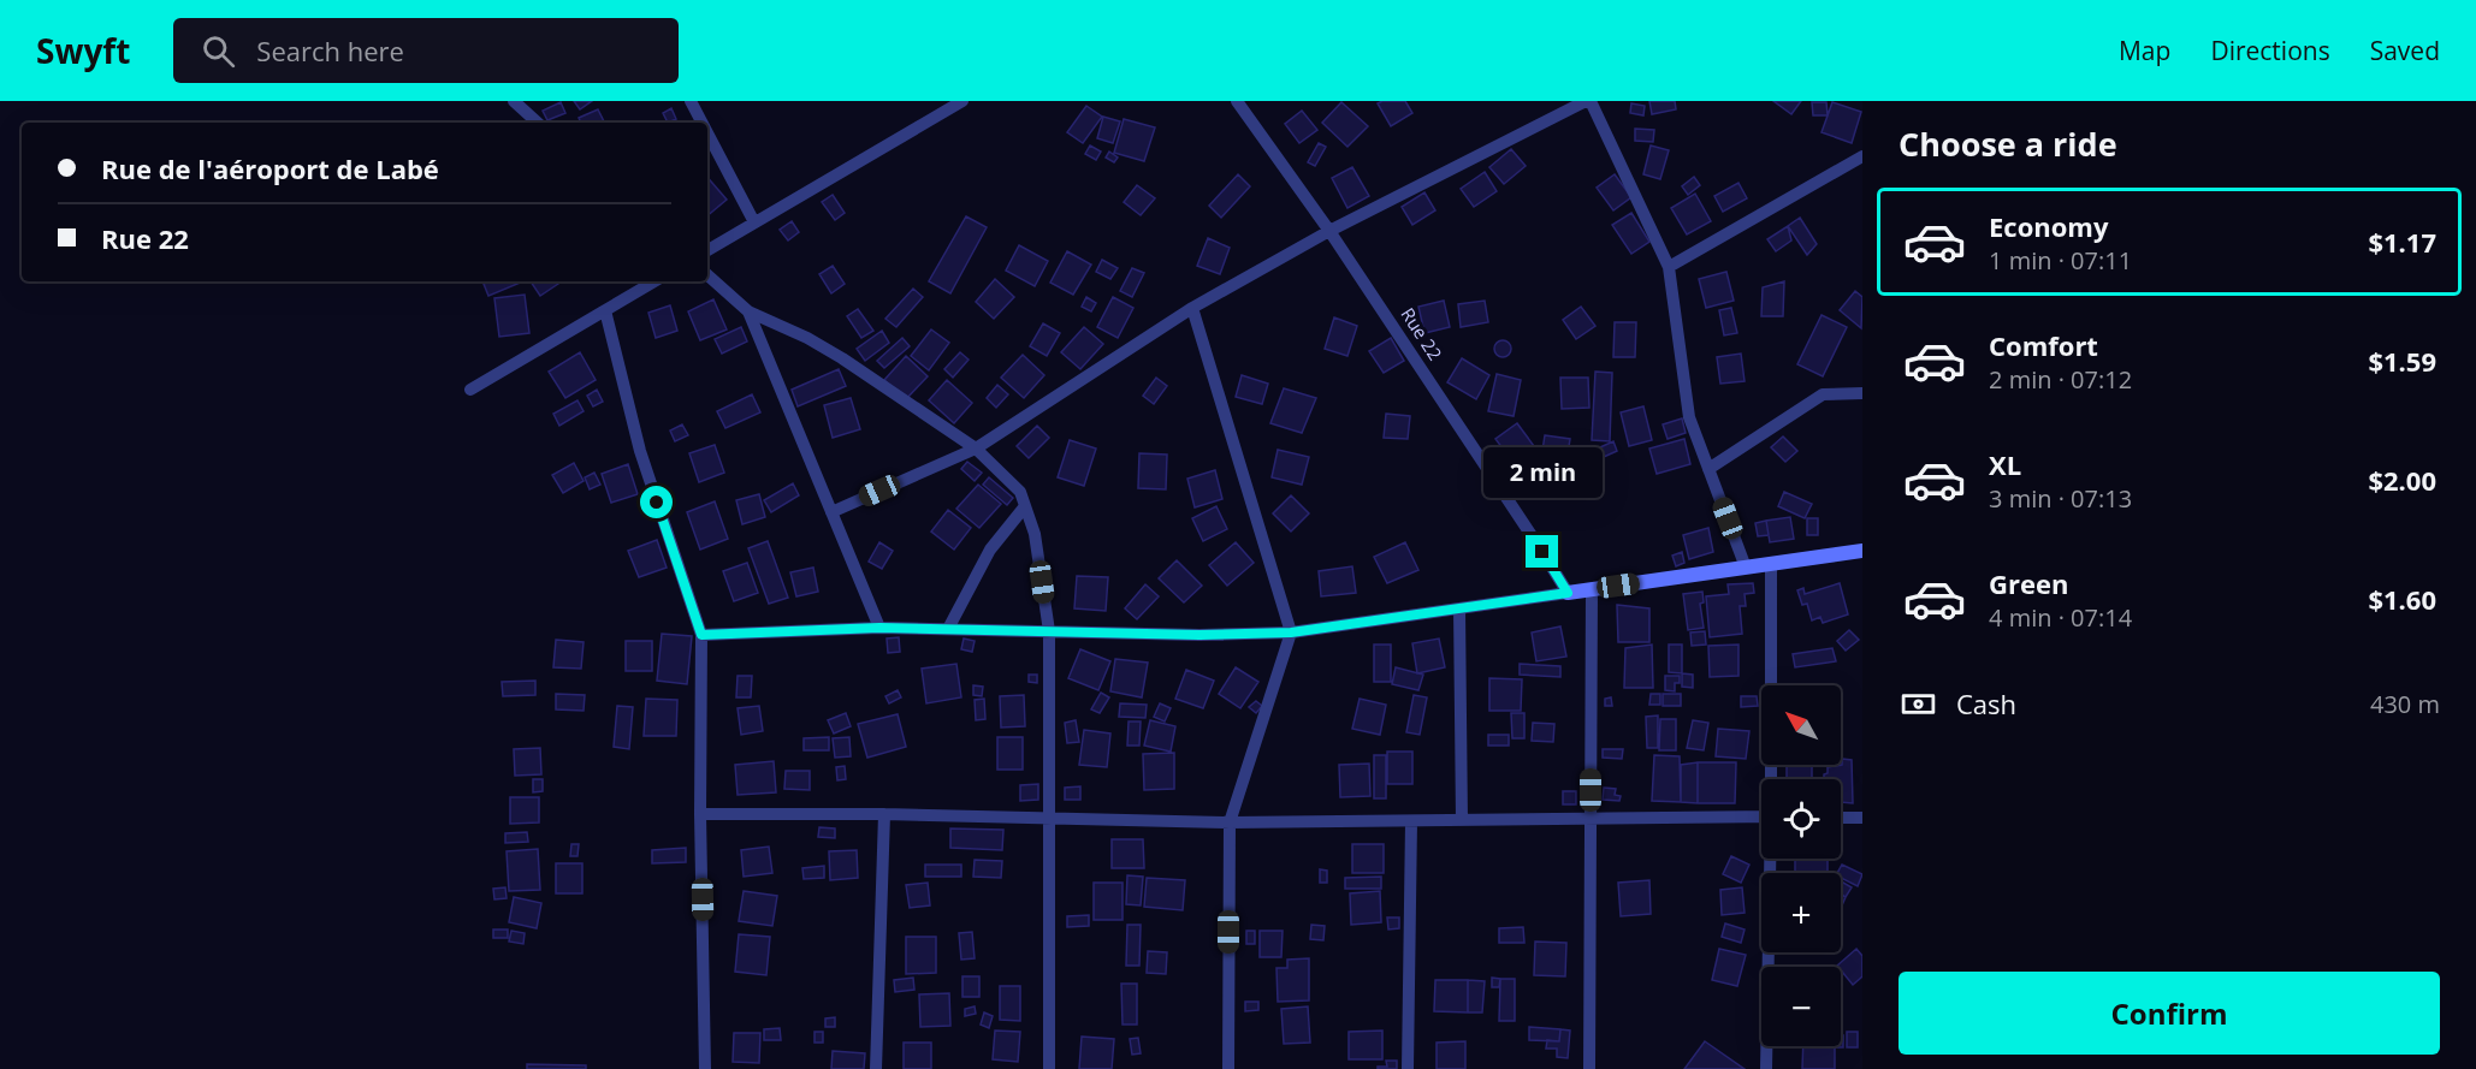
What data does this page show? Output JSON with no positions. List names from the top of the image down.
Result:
{
  "streets": {
    "street": ["Rue 22"]
  },
  "north": "top left",
  "page": {
    "header": "Swyft",
    "search": "Search here",
    "nav": ["Map", "Directions", "Saved"],
    "heading": "Choose a ride",
    "banner": ["Rue de l'aéroport de Labé", "Rue 22"],
    "list": [
      {
        "name": "Economy",
        "note": "1 min · 07:11",
        "value": "$1.17"
      },
      {
        "name": "Comfort",
        "note": "2 min · 07:12",
        "value": "$1.59"
      },
      {
        "name": "XL",
        "note": "3 min · 07:13",
        "value": "$2.00"
      },
      {
        "name": "Green",
        "note": "4 min · 07:14",
        "value": "$1.60"
      }
    ],
    "bubble": "2 min",
    "pay": ["Cash", "430 m"],
    "map_buttons": ["+", "−"],
    "buttons": "Confirm"
  }
}
